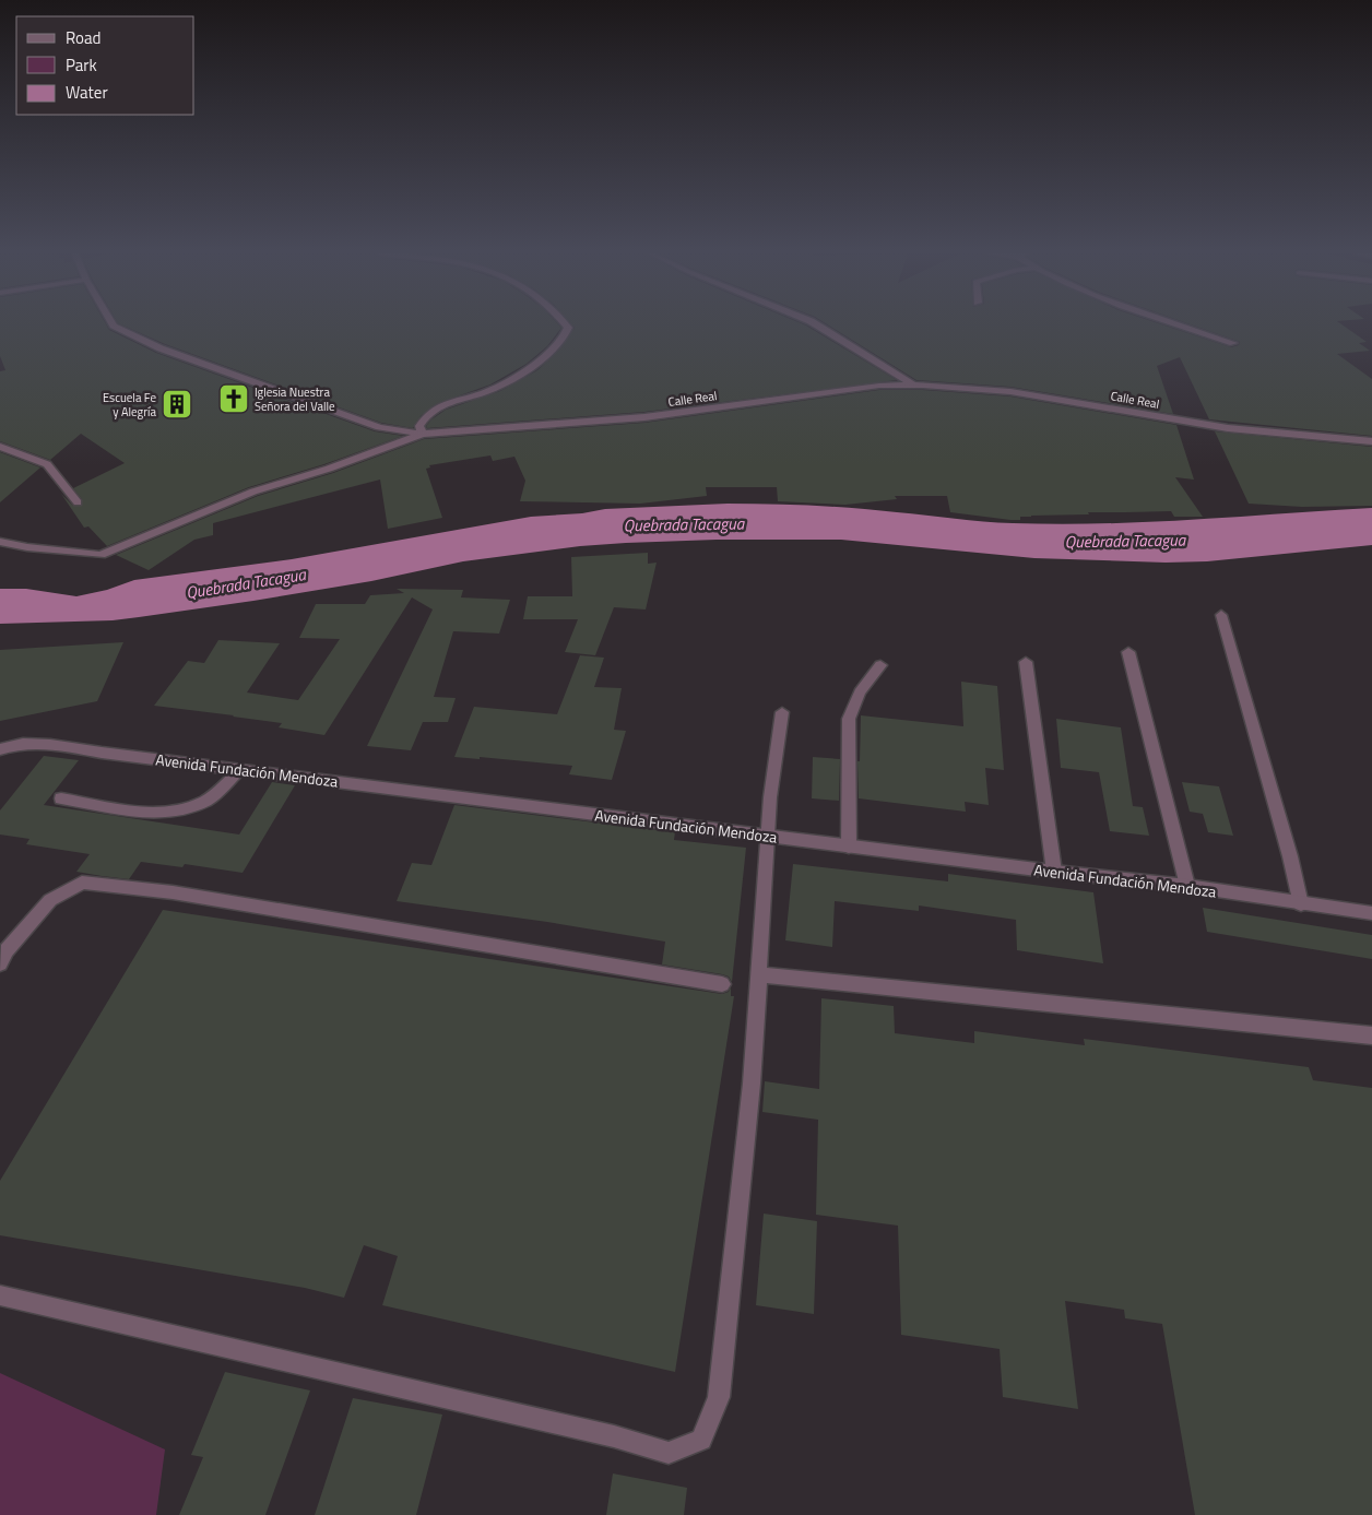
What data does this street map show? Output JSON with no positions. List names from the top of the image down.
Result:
{
  "streets": {
    "street": ["Calle Real", "Avenida Fundación Mendoza"]
  },
  "water": ["Quebrada Tacagua"],
  "places": {
    "church": ["Iglesia Nuestra Señora del Valle"],
    "building": ["Escuela Fe y Alegría"]
  },
  "legend": ["Road", "Park", "Water"]
}
